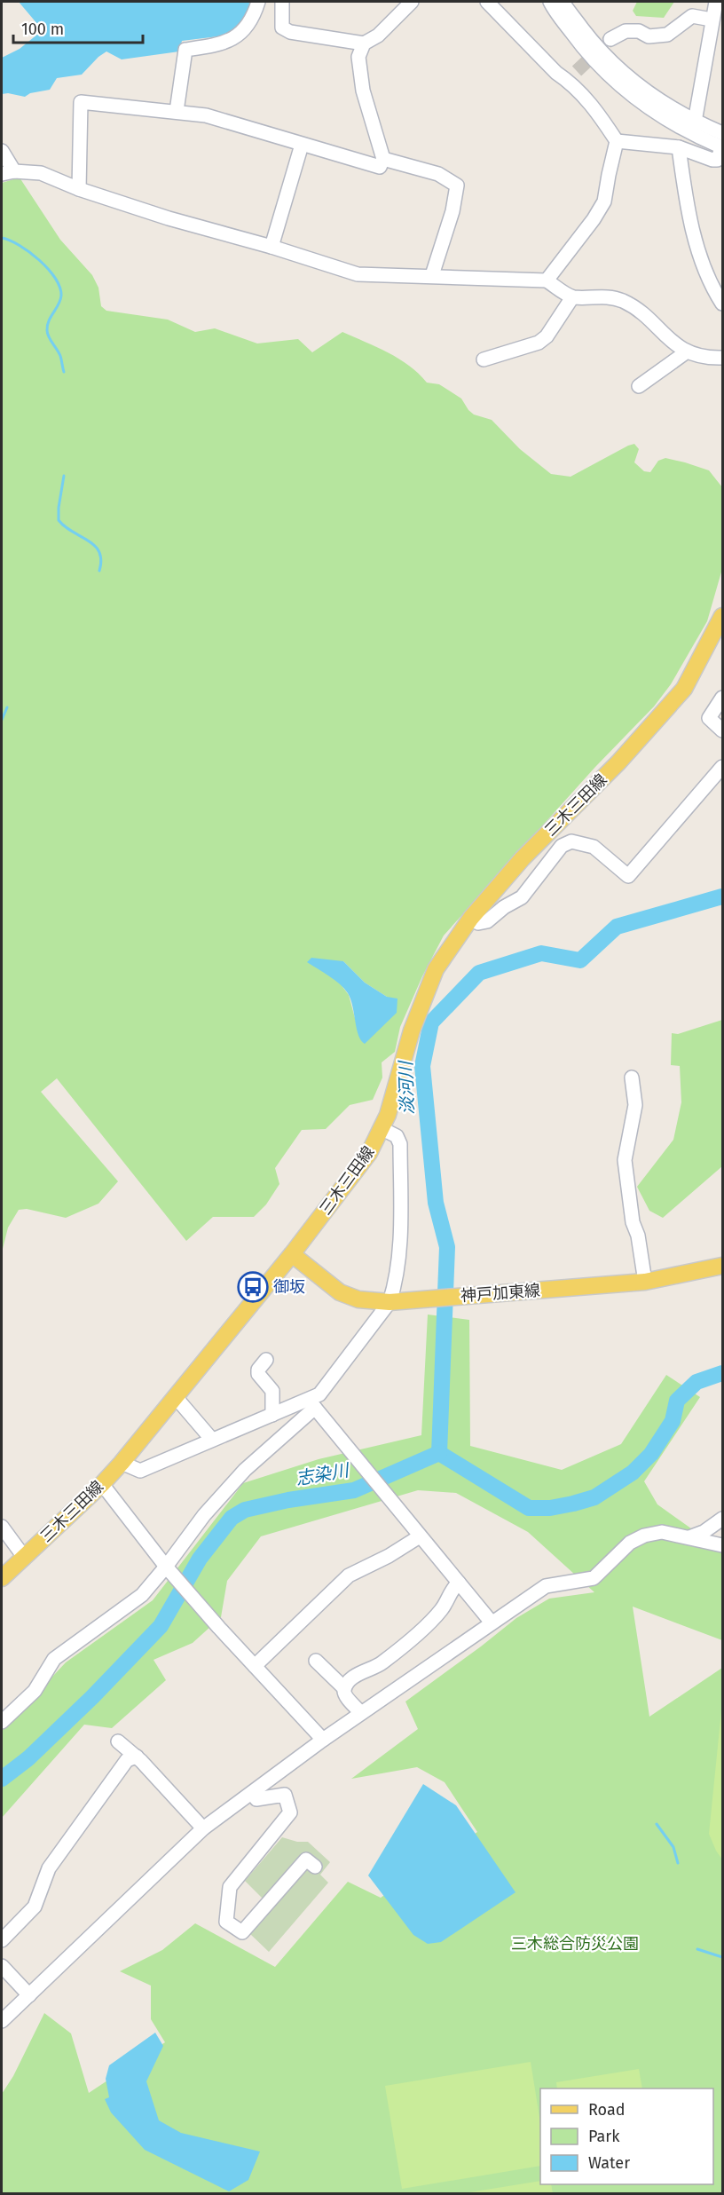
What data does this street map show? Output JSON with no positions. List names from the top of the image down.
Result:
{
  "streets": {
    "main road": ["三木三田線", "神戸加東線"]
  },
  "crossings": [
    ["三木三田線", "神戸加東線"]
  ],
  "water": ["淡河川", "志染川"],
  "parks": ["三木総合防災公園"],
  "places": {
    "bus stop": ["御坂"]
  },
  "legend": ["Road", "Park", "Water"],
  "scale_bar": "100 m"
}
